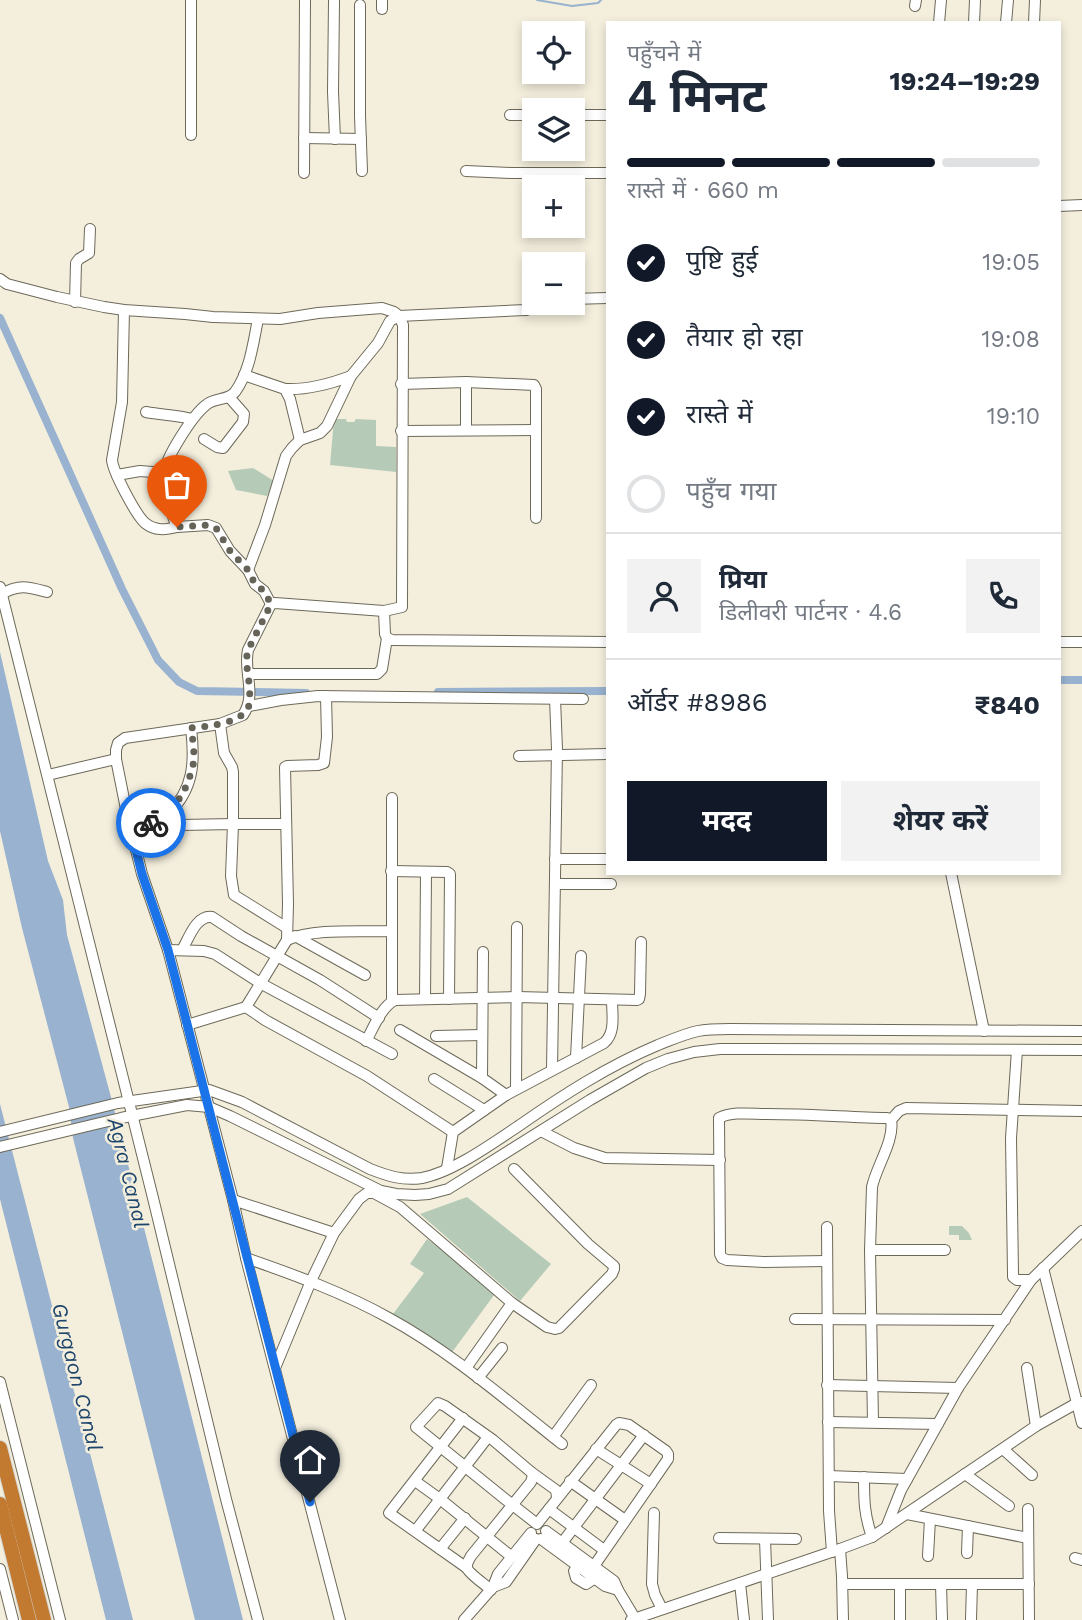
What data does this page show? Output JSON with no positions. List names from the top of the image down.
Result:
{
  "water": ["Agra Canal", "Gurgaon Canal"],
  "page": {
    "map_buttons": ["+", "−"],
    "heading": ["4 मिनट", "पहुँचने में", "19:24–19:29"],
    "panel": [
      "प्रिया",
      "डिलीवरी पार्टनर · 4.6",
      "ऑर्डर #8986",
      "₹840"
    ],
    "bar": "रास्ते में · 660 m",
    "list": [
      ["पुष्टि हुई", "19:05"],
      ["तैयार हो रहा", "19:08"],
      ["रास्ते में", "19:10"],
      "पहुँच गया"
    ],
    "buttons": ["मदद", "शेयर करें"]
  }
}
